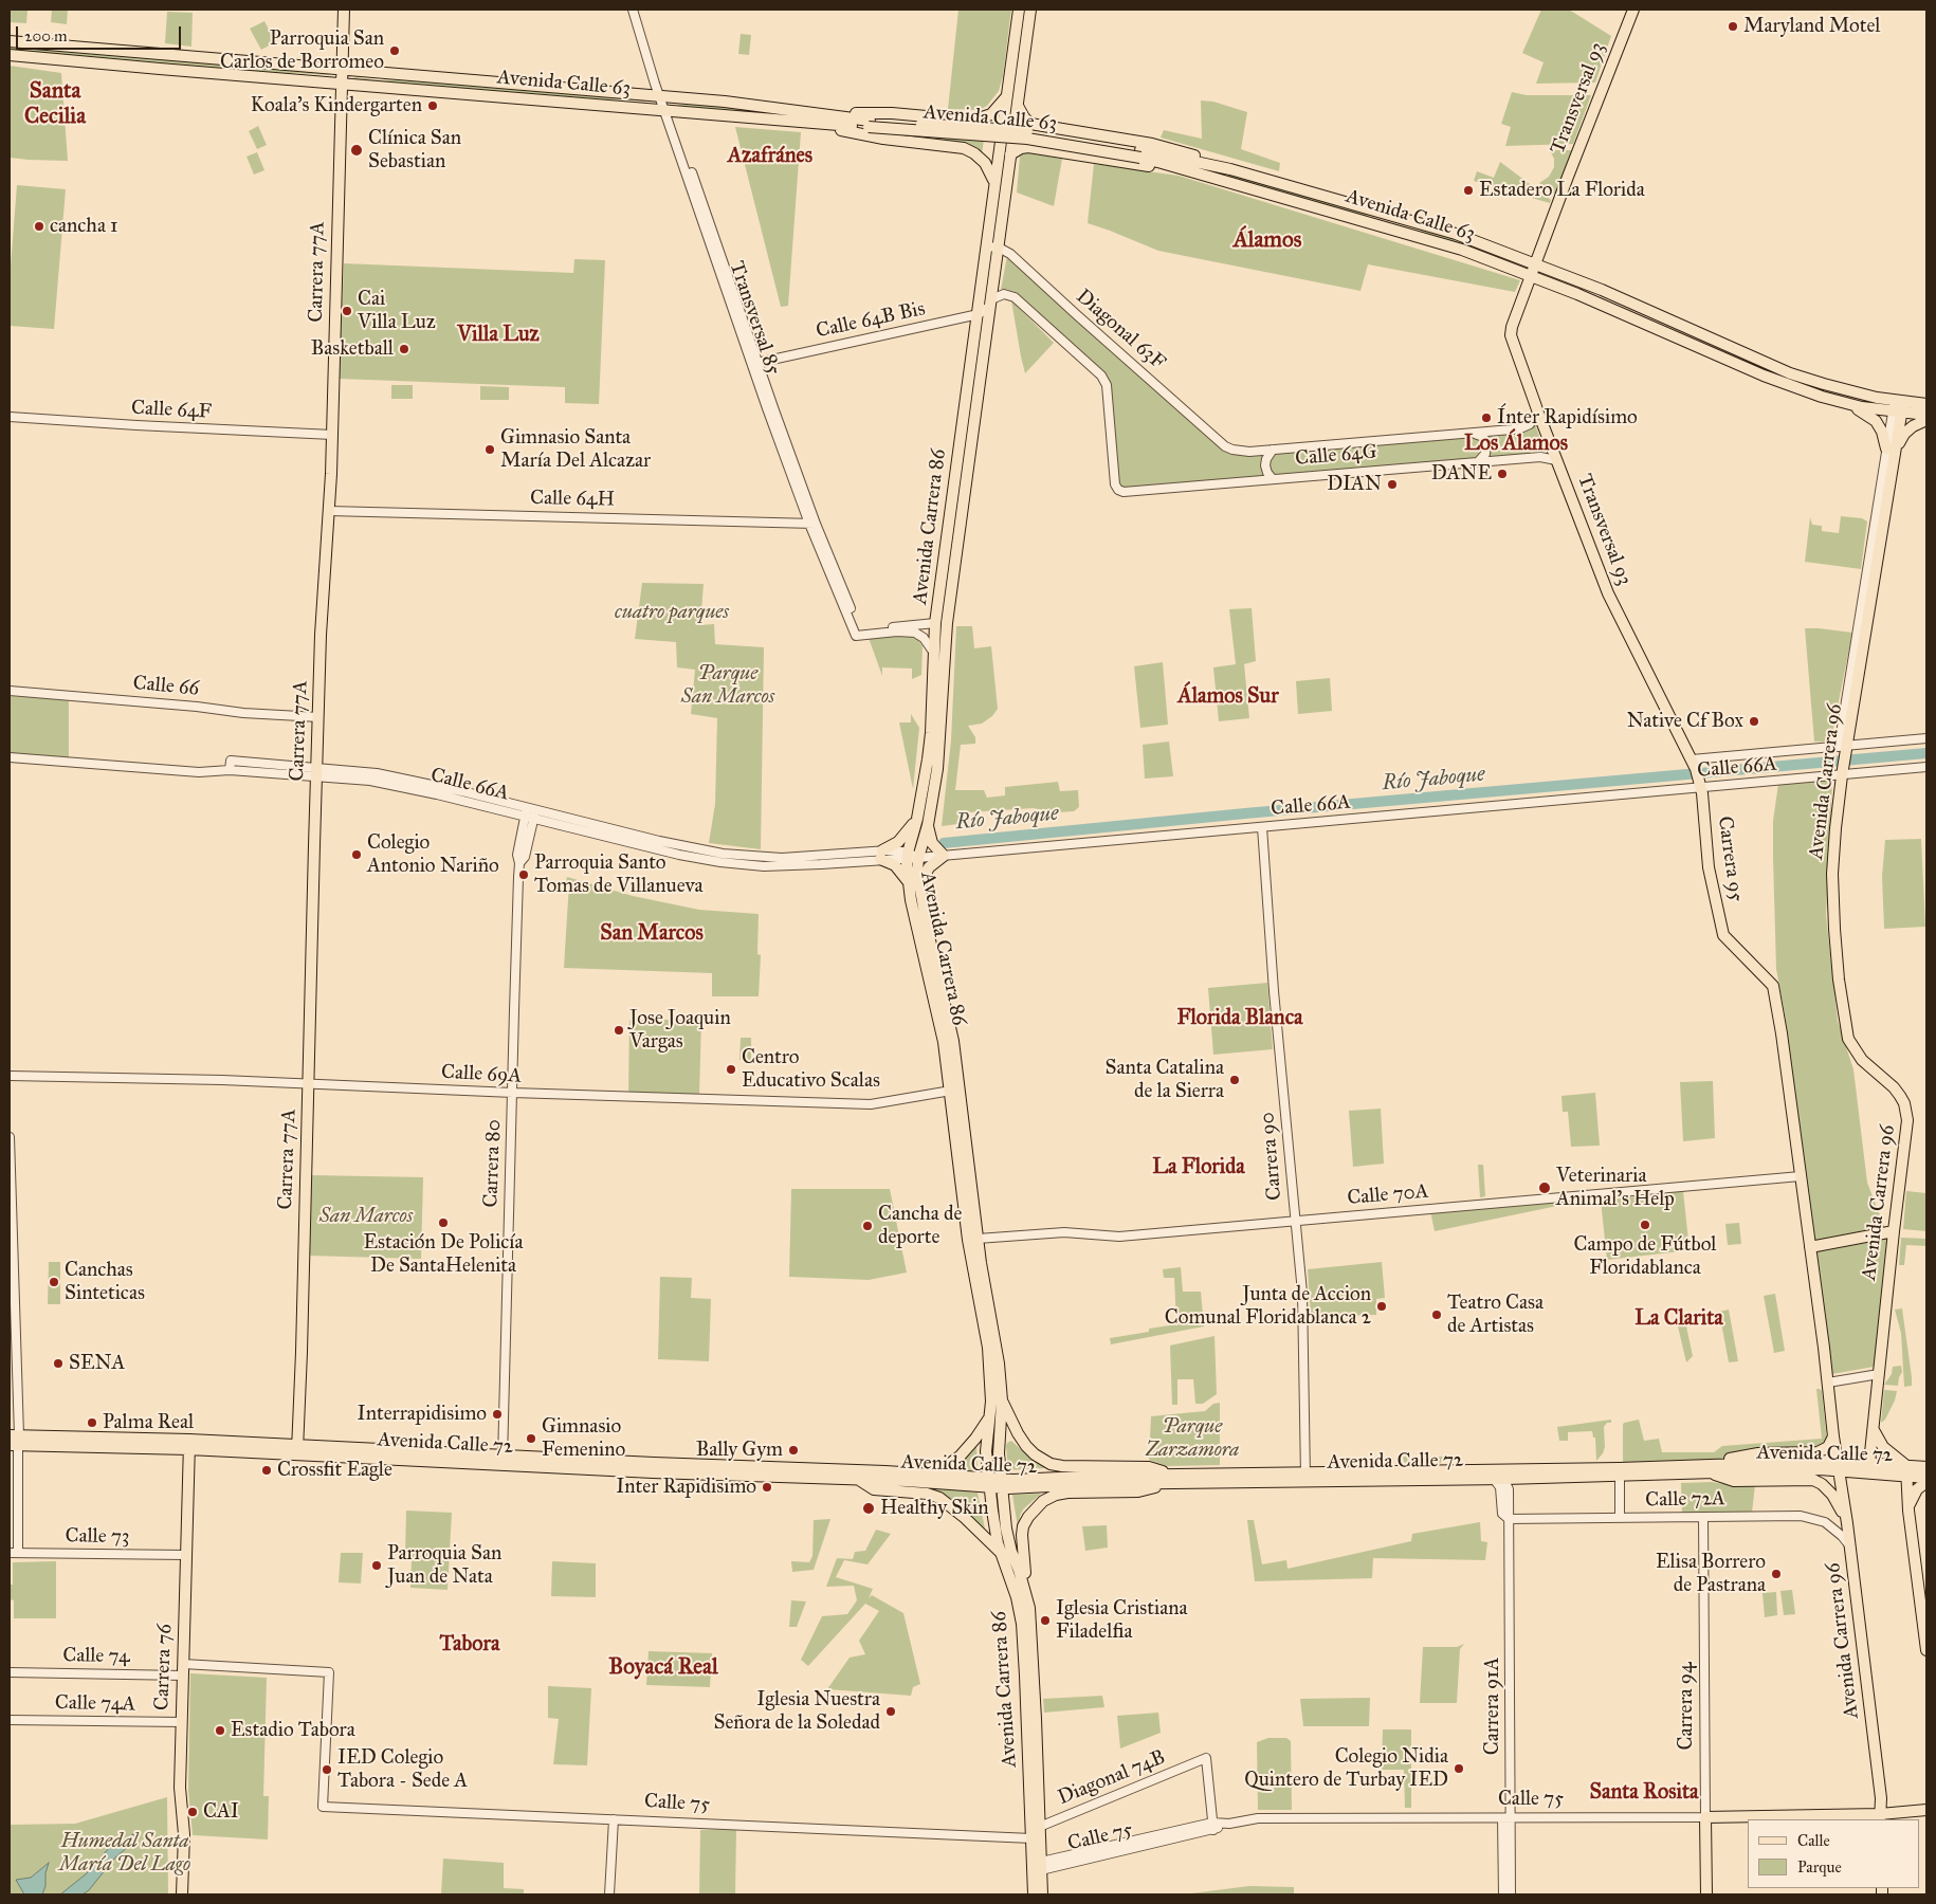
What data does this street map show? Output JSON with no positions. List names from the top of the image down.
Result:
{
  "streets": {
    "main road": [
      "Avenida Calle 63",
      "Transversal 93",
      "Carrera 77A",
      "Avenida Carrera 86",
      "Avenida Carrera 96",
      "Carrera 95",
      "Avenida Calle 72",
      "Carrera 76",
      "Carrera 94",
      "Calle 75"
    ],
    "street": [
      "Transversal 85",
      "Calle 64B Bis",
      "Diagonal 63F",
      "Calle 64F",
      "Calle 64G",
      "Calle 64H",
      "Calle 66",
      "Calle 66A",
      "Calle 69A",
      "Carrera 90",
      "Carrera 80",
      "Calle 70A",
      "Calle 72A",
      "Calle 73",
      "Calle 74",
      "Calle 74A",
      "Carrera 91A",
      "Diagonal 74B"
    ]
  },
  "crossings": [
    ["Avenida Calle 63", "Transversal 93"],
    ["Avenida Calle 63", "Carrera 77A"],
    ["Avenida Calle 63", "Transversal 85"],
    ["Avenida Calle 63", "Avenida Carrera 96"],
    ["Transversal 93", "Calle 64G"],
    ["Transversal 93", "Calle 66A"],
    ["Transversal 93", "Carrera 95"],
    ["Carrera 77A", "Calle 64F"],
    ["Carrera 77A", "Calle 64H"],
    ["Carrera 77A", "Calle 66"],
    ["Carrera 77A", "Calle 66A"],
    ["Carrera 77A", "Calle 69A"],
    ["Carrera 77A", "Avenida Calle 72"],
    ["Transversal 85", "Calle 64B Bis"],
    ["Transversal 85", "Calle 64H"],
    ["Calle 64B Bis", "Calle 64G"],
    ["Calle 64B Bis", "Avenida Carrera 86"],
    ["Diagonal 63F", "Calle 64G"],
    ["Diagonal 63F", "Avenida Carrera 86"],
    ["Calle 64G", "Avenida Carrera 86"],
    ["Avenida Carrera 86", "Calle 66A"],
    ["Avenida Carrera 86", "Calle 69A"],
    ["Avenida Carrera 86", "Calle 70A"],
    ["Avenida Carrera 86", "Avenida Calle 72"],
    ["Avenida Carrera 86", "Diagonal 74B"],
    ["Avenida Carrera 86", "Calle 75"],
    ["Calle 66A", "Avenida Carrera 96"],
    ["Calle 66A", "Carrera 95"],
    ["Calle 66A", "Carrera 90"],
    ["Calle 66A", "Carrera 80"],
    ["Avenida Carrera 96", "Carrera 95"],
    ["Avenida Carrera 96", "Calle 70A"],
    ["Avenida Carrera 96", "Avenida Calle 72"],
    ["Avenida Carrera 96", "Calle 72A"],
    ["Avenida Carrera 96", "Calle 75"],
    ["Calle 69A", "Carrera 80"],
    ["Carrera 90", "Calle 70A"],
    ["Carrera 90", "Avenida Calle 72"],
    ["Carrera 80", "Avenida Calle 72"],
    ["Avenida Calle 72", "Carrera 76"],
    ["Avenida Calle 72", "Carrera 91A"],
    ["Calle 72A", "Carrera 91A"],
    ["Calle 72A", "Carrera 94"],
    ["Calle 73", "Carrera 76"],
    ["Calle 74", "Carrera 76"],
    ["Calle 74", "Calle 75"],
    ["Carrera 76", "Calle 74A"],
    ["Carrera 91A", "Calle 75"],
    ["Carrera 94", "Calle 75"],
    ["Diagonal 74B", "Calle 75"]
  ],
  "districts": [
    "Santa Cecilia",
    "Azafránes",
    "Álamos",
    "Villa Luz",
    "Los Álamos",
    "Álamos Sur",
    "San Marcos",
    "Florida Blanca",
    "La Florida",
    "La Clarita",
    "Tabora",
    "Boyacá Real",
    "Santa Rosita"
  ],
  "water": ["Río Jaboque"],
  "parks": [
    "cuatro parques",
    "Parque San Marcos",
    "San Marcos",
    "Parque Zarzamora",
    "Humedal Santa María Del Lago"
  ],
  "places": [
    "Maryland Motel",
    "Parroquia San Carlos de Borromeo",
    "Koala's Kindergarten",
    "Clínica San Sebastian",
    "Estadero La Florida",
    "cancha 1",
    "Cai Villa Luz",
    "Basketball",
    "Ínter Rapidísimo",
    "Gimnasio Santa María Del Alcazar",
    "DANE",
    "DIAN",
    "Native Cf Box",
    "Colegio Antonio Nariño",
    "Parroquia Santo Tomas de Villanueva",
    "Jose Joaquin Vargas",
    "Centro Educativo Scalas",
    "Santa Catalina de la Sierra",
    "Veterinaria Animal's Help",
    "Estación De Policía De SantaHelenita",
    "Campo de Fútbol Floridablanca",
    "Cancha de deporte",
    "Canchas Sinteticas",
    "Junta de Accion Comunal Floridablanca 2",
    "Teatro Casa de Artistas",
    "SENA",
    "Interrapidisimo",
    "Palma Real",
    "Gimnasio Femenino",
    "Bally Gym",
    "Crossfit Eagle",
    "Inter Rapidisimo",
    "Healthy Skin",
    "Parroquia San Juan de Nata",
    "Elisa Borrero de Pastrana",
    "Iglesia Cristiana Filadelfia",
    "Iglesia Nuestra Señora de la Soledad",
    "Estadio Tabora",
    "Colegio Nidia Quintero de Turbay IED",
    "IED Colegio Tabora - Sede A",
    "CAI"
  ],
  "legend": ["Calle", "Parque"],
  "scale_bar": "200 m"
}
